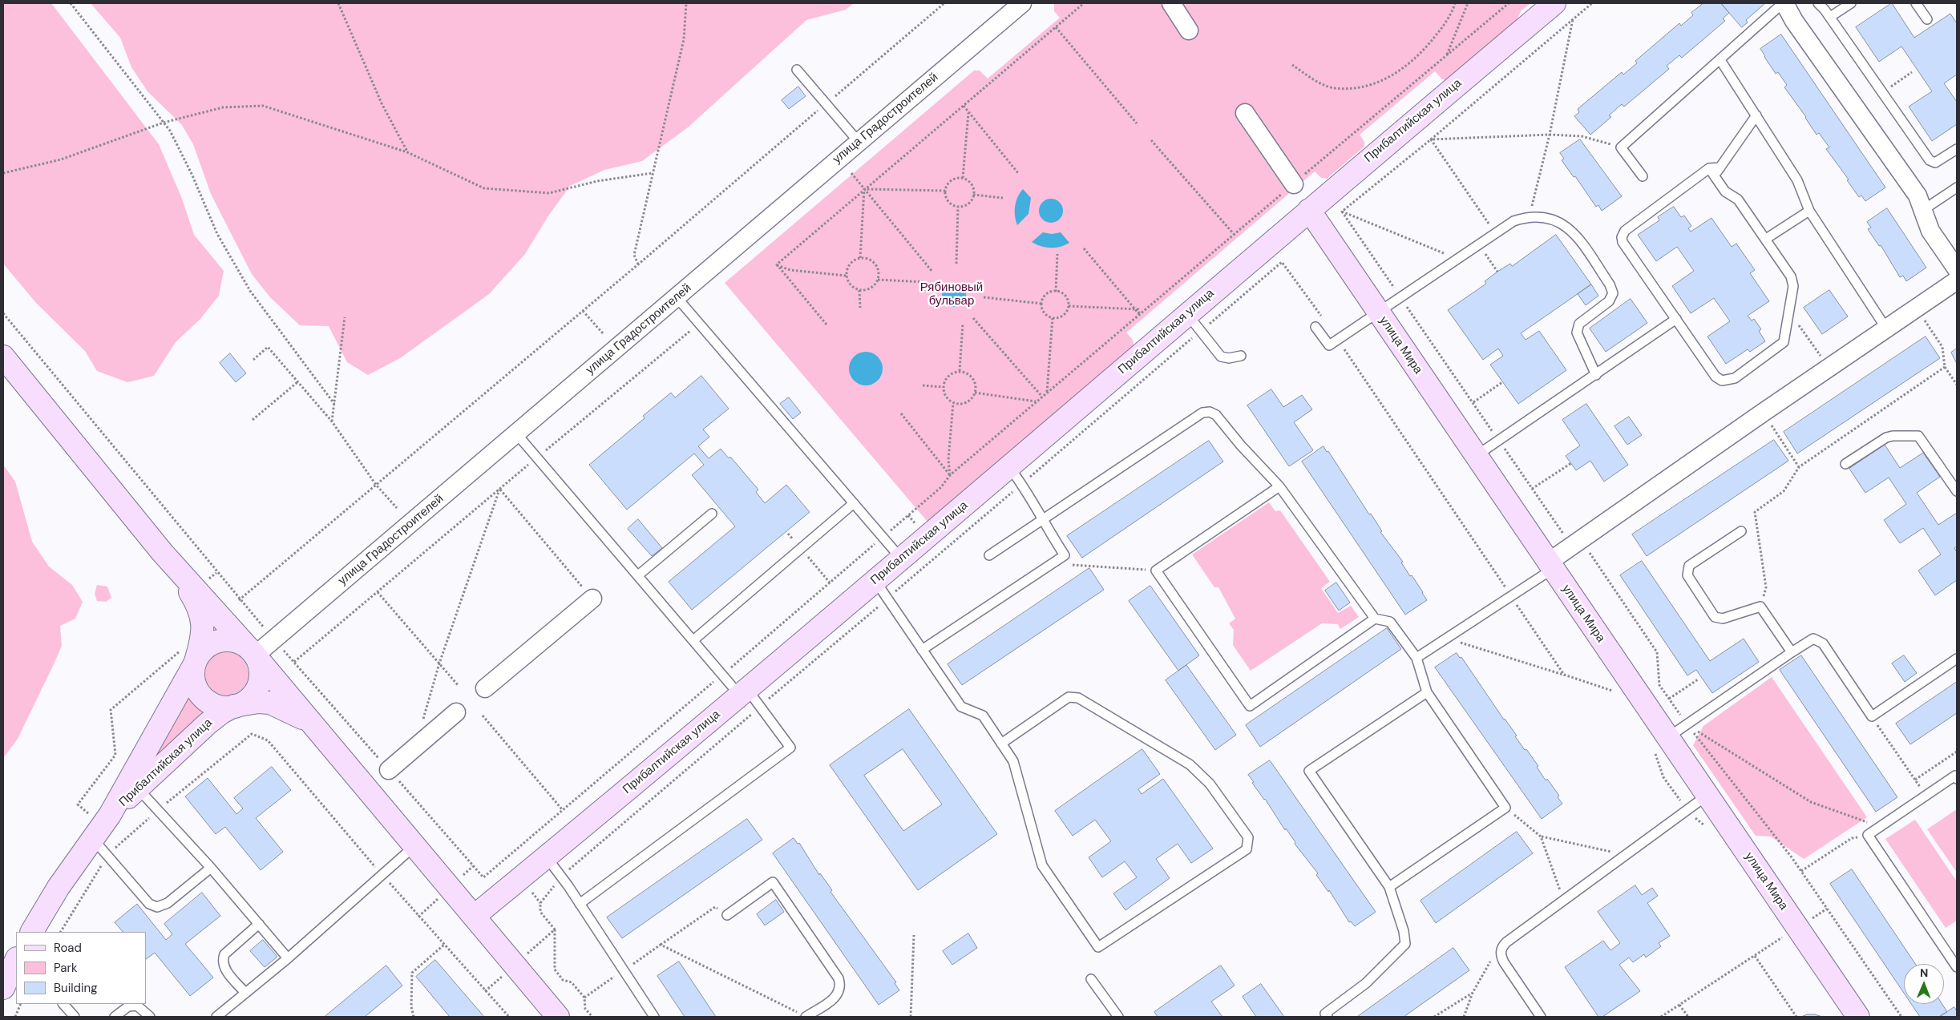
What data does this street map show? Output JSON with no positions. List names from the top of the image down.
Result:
{
  "streets": {
    "street": ["улица Градостроителей", "Прибалтийская улица", "улица Мира"]
  },
  "crossings": [
    ["улица Градостроителей", "Прибалтийская улица"],
    ["Прибалтийская улица", "улица Мира"]
  ],
  "parks": ["Рябиновый бульвар"],
  "legend": ["Road", "Park", "Building"],
  "north": "top"
}
